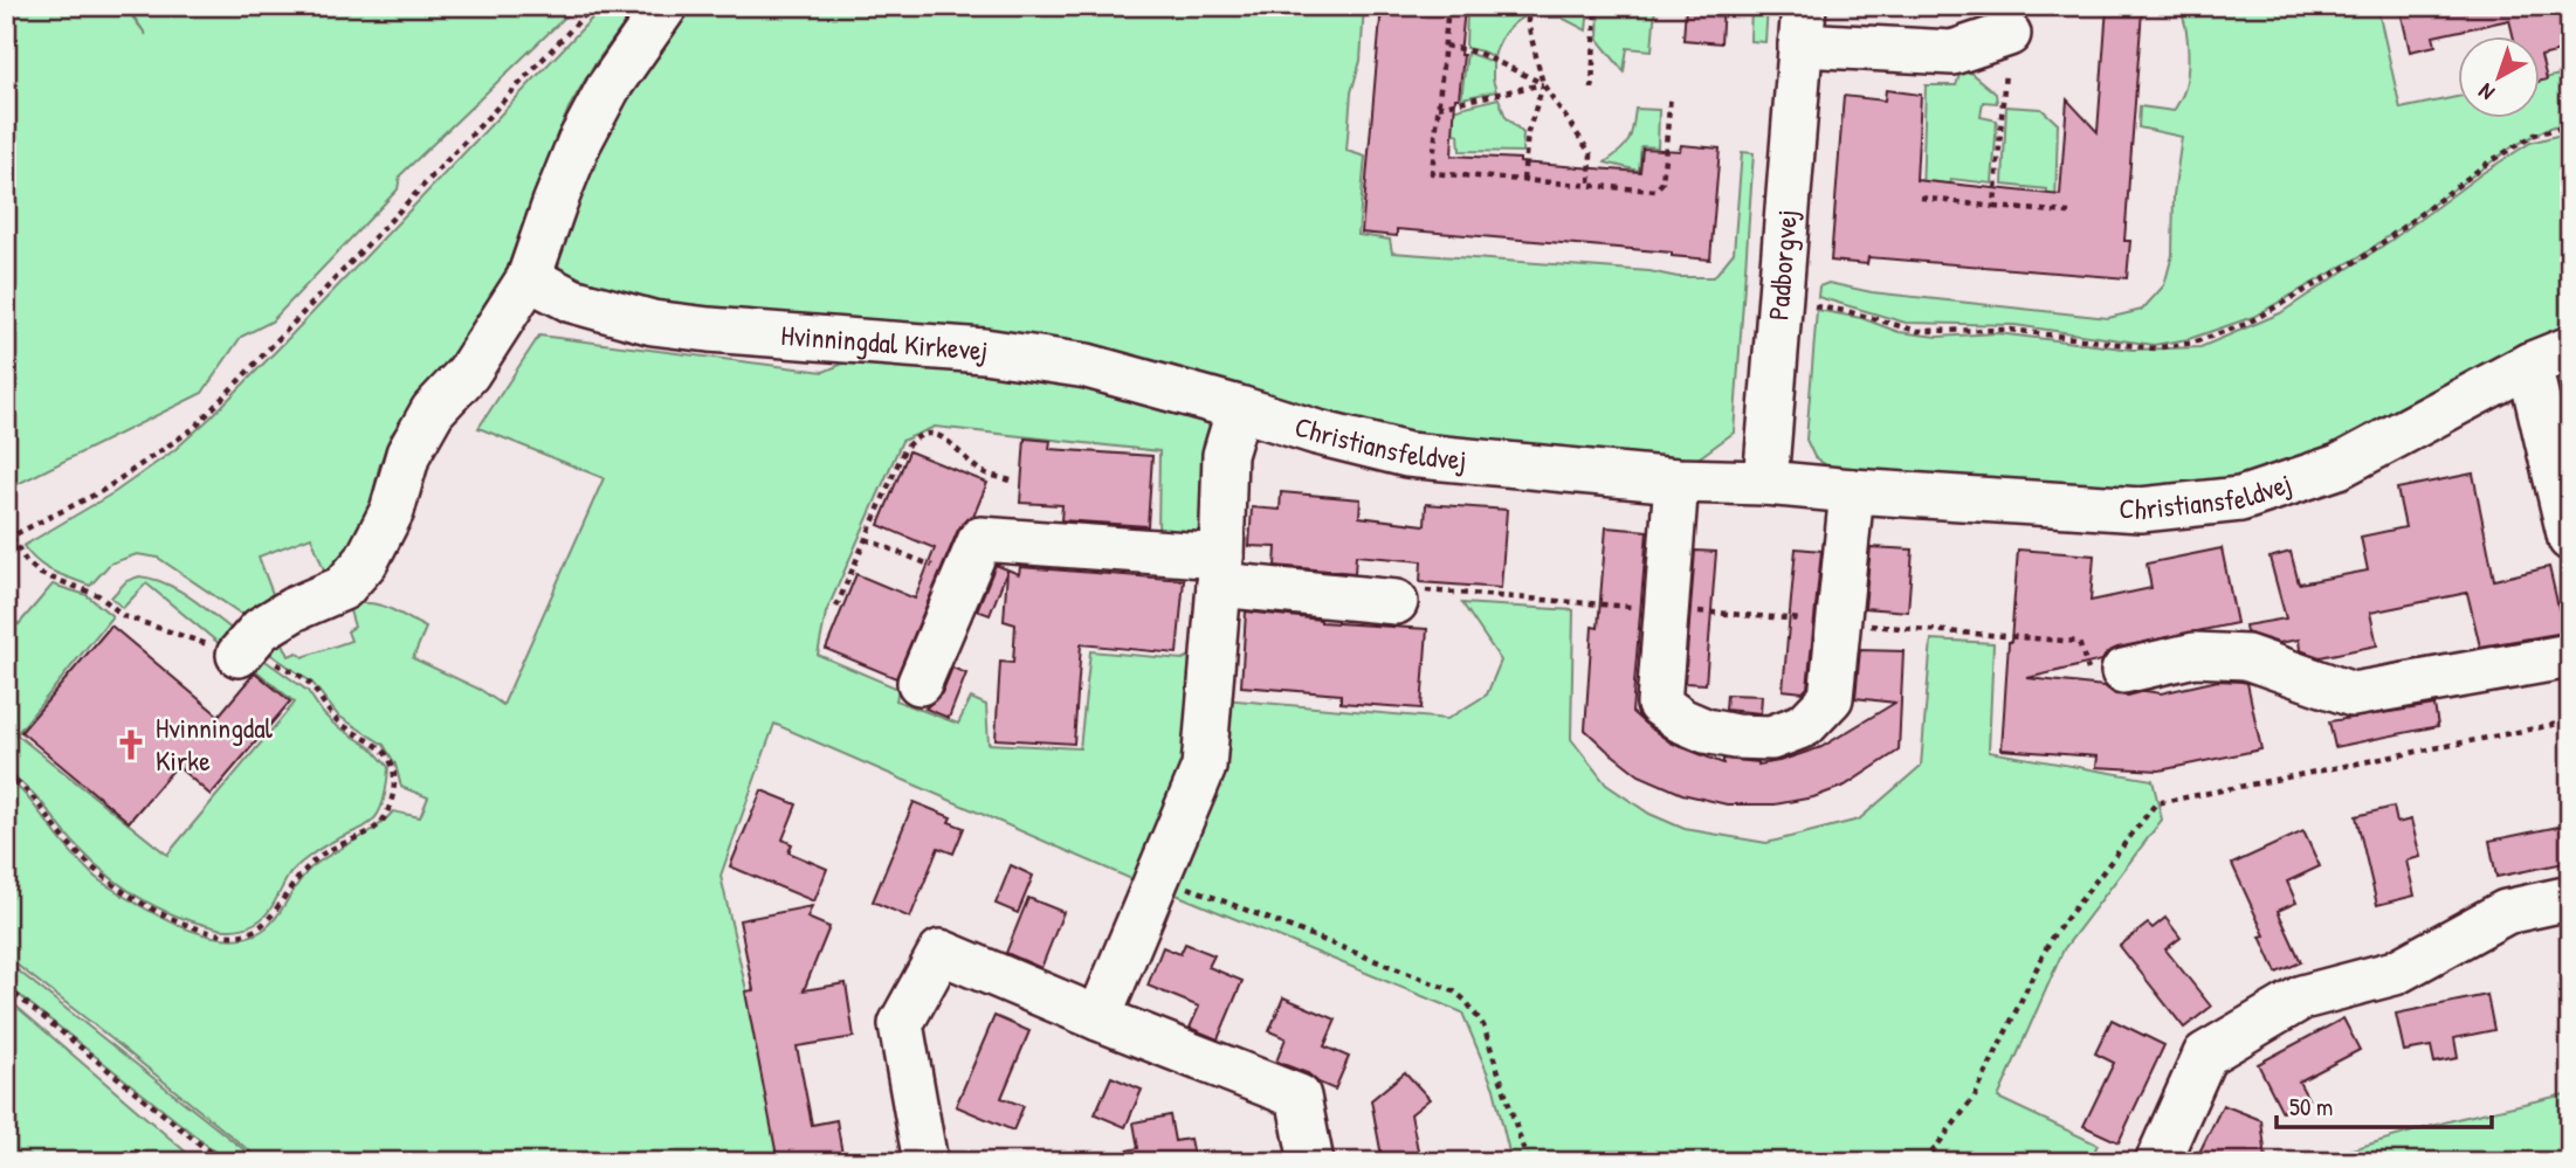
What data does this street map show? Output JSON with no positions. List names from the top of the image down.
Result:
{
  "streets": {
    "street": ["Padborgvej", "Hvinningdal Kirkevej", "Christiansfeldvej"]
  },
  "crossings": [
    ["Padborgvej", "Christiansfeldvej"],
    ["Hvinningdal Kirkevej", "Christiansfeldvej"]
  ],
  "places": {
    "church": ["Hvinningdal Kirke"]
  },
  "scale_bar": "50 m",
  "north": "bottom left"
}
